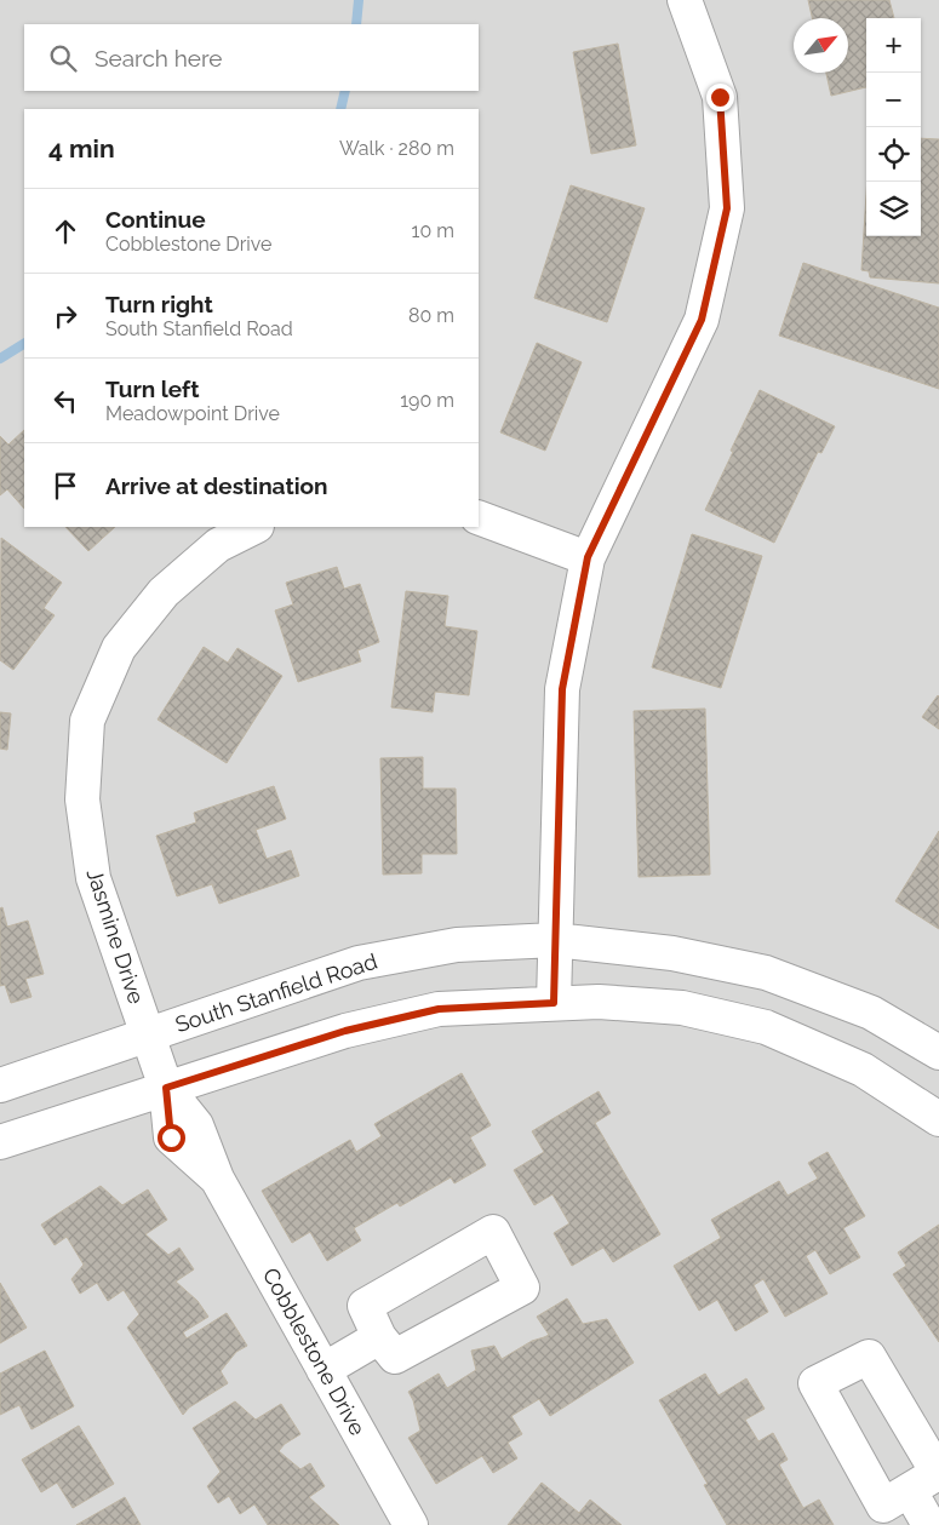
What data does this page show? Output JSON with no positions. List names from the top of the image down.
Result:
{
  "streets": {
    "street": ["Jasmine Drive", "South Stanfield Road", "Cobblestone Drive"]
  },
  "crossings": [
    ["Jasmine Drive", "South Stanfield Road"],
    ["Jasmine Drive", "Cobblestone Drive"]
  ],
  "north": "top right",
  "page": {
    "map_buttons": ["+", "−"],
    "search": "Search here",
    "heading": ["4 min", "Walk · 280 m"],
    "list": [
      ["Continue", "Cobblestone Drive", "10 m"],
      ["Turn right", "South Stanfield Road", "80 m"],
      ["Turn left", "Meadowpoint Drive", "190 m"],
      "Arrive at destination"
    ]
  }
}
